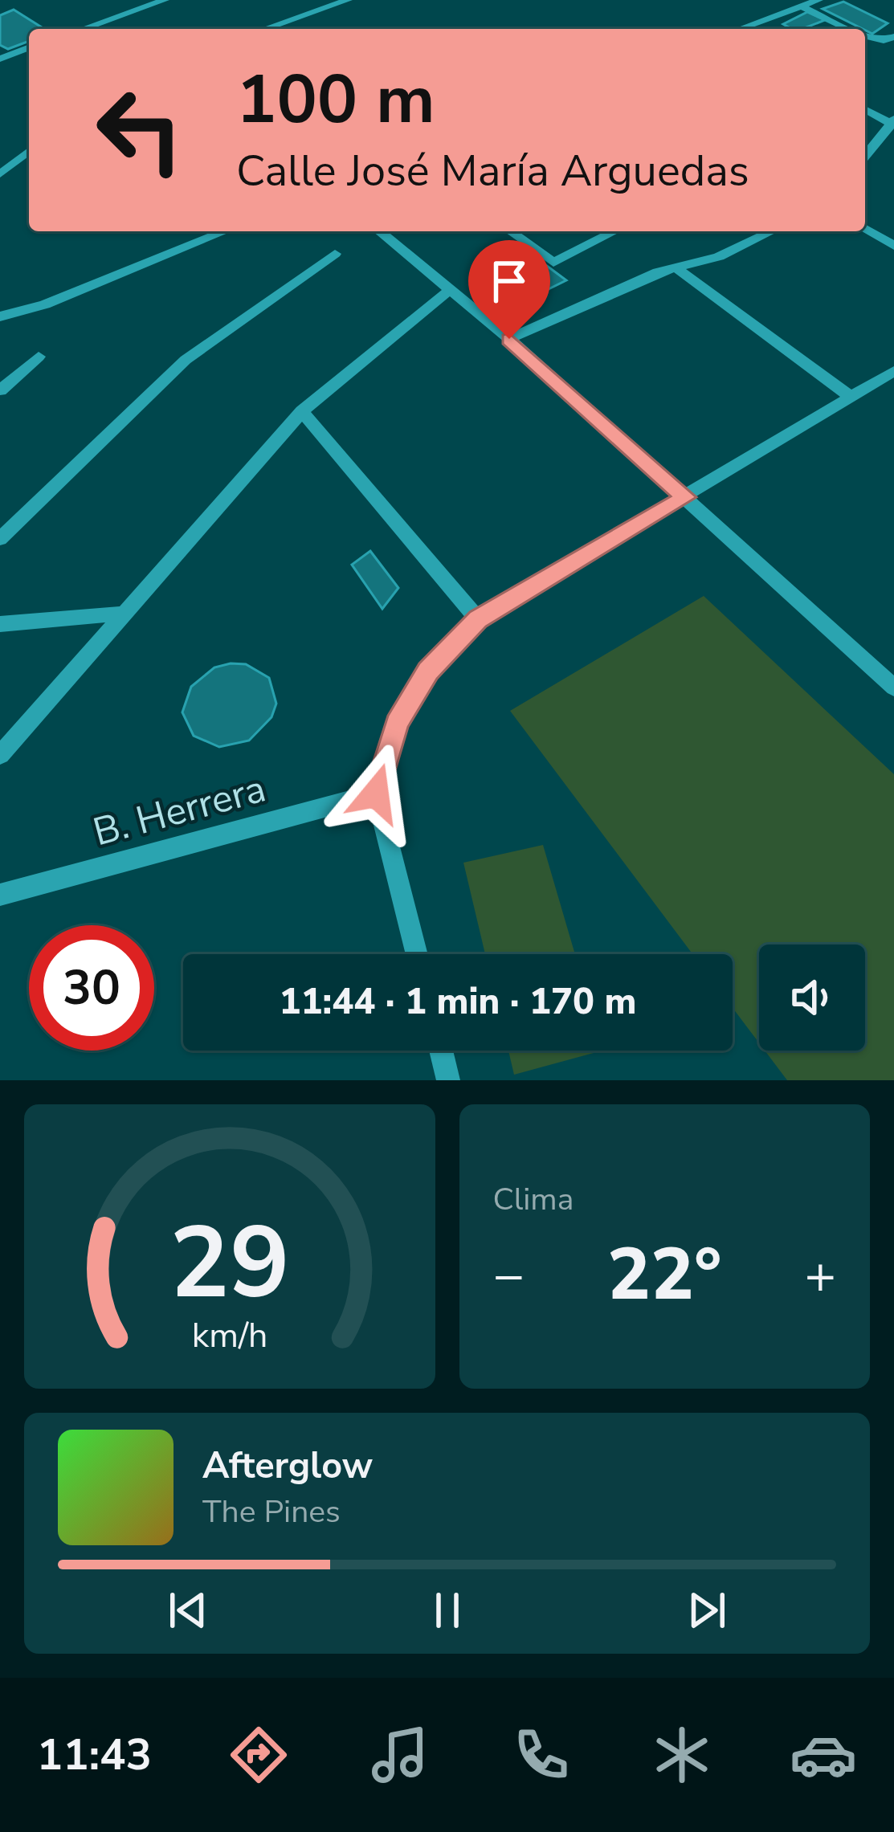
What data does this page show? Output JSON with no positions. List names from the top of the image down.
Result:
{
  "streets": {
    "street": ["B. Herrera"]
  },
  "page": {
    "turn": ["100 m", "Calle José María Arguedas"],
    "limit": "30",
    "trip": "11:44 · 1 min · 170 m",
    "tile": "Clima",
    "heat": ["−", "22°", "+"],
    "song": ["Afterglow", "The Pines"],
    "tabs": "11:43",
    "gauge": ["29", "km/h"]
  }
}
